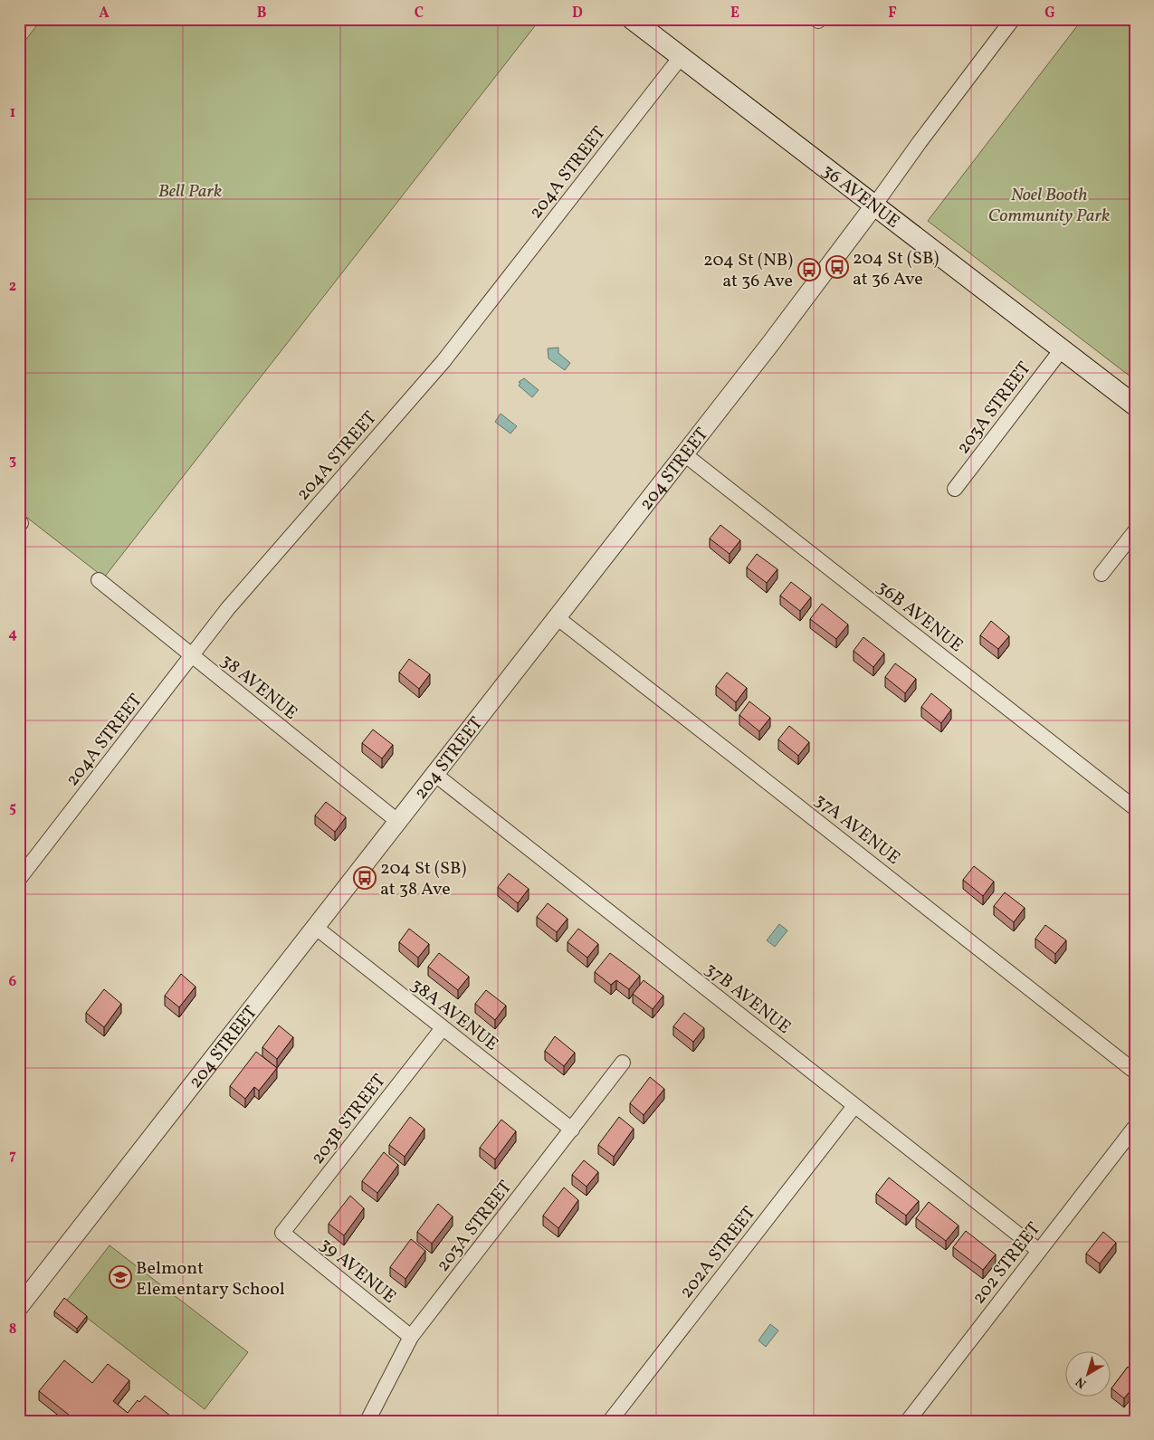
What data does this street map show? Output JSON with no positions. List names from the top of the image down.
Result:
{
  "streets": {
    "main road": ["36 AVENUE"],
    "street": [
      "204A STREET",
      "203A STREET",
      "204 STREET",
      "36B AVENUE",
      "38 AVENUE",
      "37A AVENUE",
      "37B AVENUE",
      "38A AVENUE",
      "203B STREET",
      "202A STREET",
      "202 STREET",
      "39 AVENUE"
    ]
  },
  "crossings": [
    ["204A STREET", "36 AVENUE"],
    ["204A STREET", "38 AVENUE"],
    ["36 AVENUE", "203A STREET"],
    ["36 AVENUE", "204 STREET"],
    ["203A STREET", "38A AVENUE"],
    ["203A STREET", "39 AVENUE"],
    ["204 STREET", "36B AVENUE"],
    ["204 STREET", "38 AVENUE"],
    ["204 STREET", "37A AVENUE"],
    ["204 STREET", "37B AVENUE"],
    ["204 STREET", "38A AVENUE"],
    ["37B AVENUE", "202A STREET"],
    ["37B AVENUE", "202 STREET"],
    ["38A AVENUE", "203B STREET"],
    ["203B STREET", "39 AVENUE"]
  ],
  "parks": ["Bell Park", "Noel Booth Community Park"],
  "places": {
    "bus stop": ["204 St (SB) at 36 Ave", "204 St (NB) at 36 Ave", "204 St (SB) at 38 Ave"],
    "school or university": ["Belmont Elementary School"]
  },
  "north": "bottom left",
  "grid": {
    "columns": [
      "A",
      "B",
      "C",
      "D",
      "E",
      "F",
      "G"
    ],
    "rows": [
      "1",
      "2",
      "3",
      "4",
      "5",
      "6",
      "7",
      "8"
    ]
  }
}
